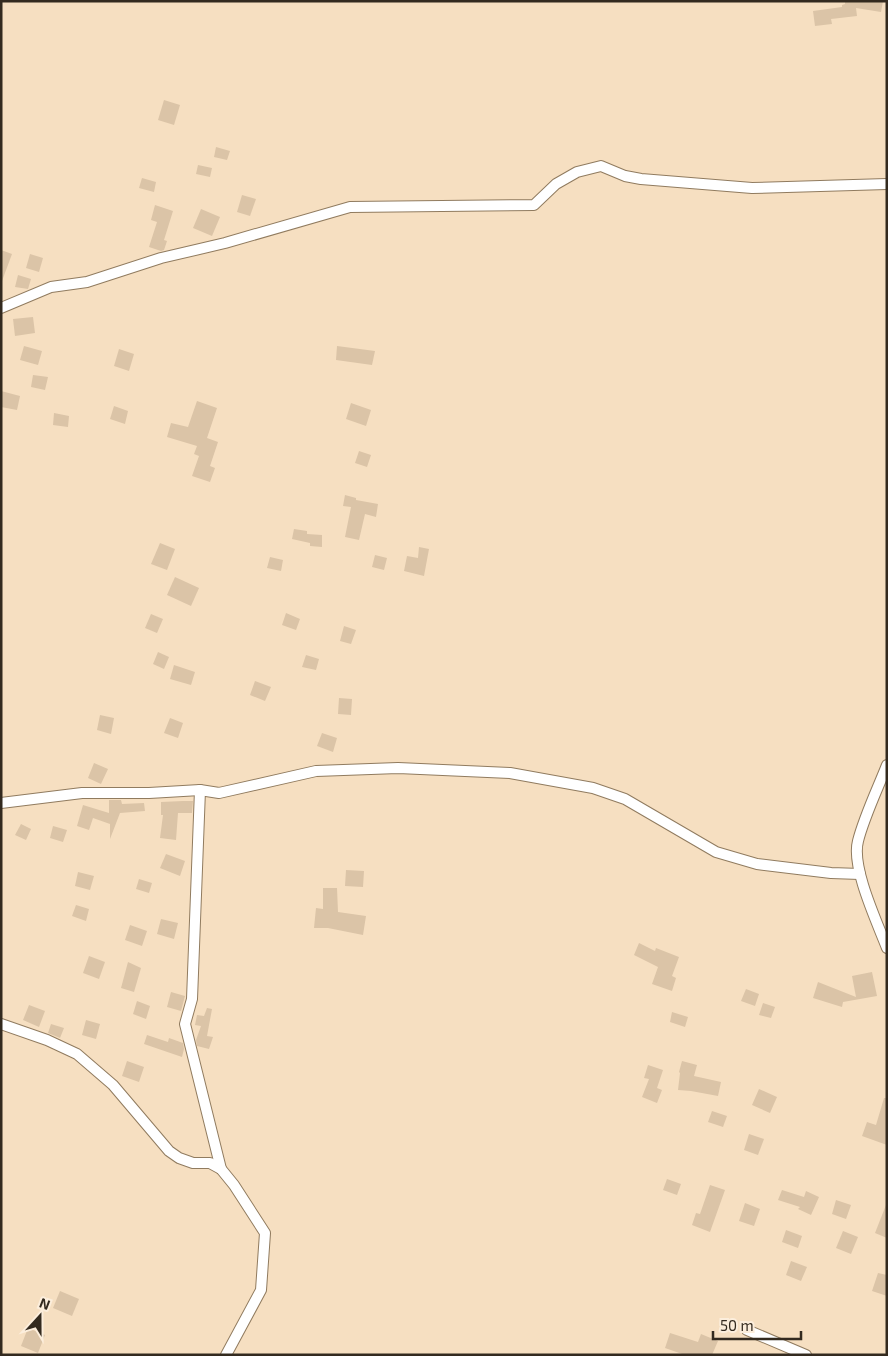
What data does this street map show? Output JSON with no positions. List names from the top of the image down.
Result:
{
  "scale_bar": "50 m",
  "north": "top"
}
